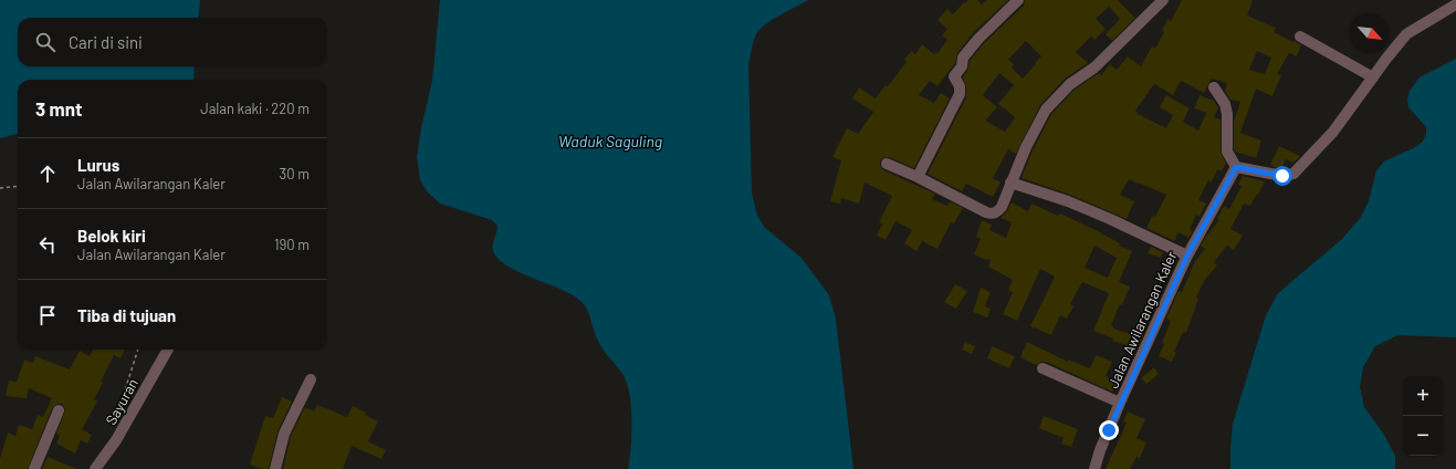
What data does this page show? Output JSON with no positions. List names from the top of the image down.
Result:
{
  "streets": {
    "street": ["Jalan Awilarangan Kaler", "Sayuran"]
  },
  "water": ["Waduk Saguling"],
  "north": "bottom right",
  "page": {
    "search": "Cari di sini",
    "heading": ["3 mnt", "Jalan kaki · 220 m"],
    "list": [
      ["Lurus", "Jalan Awilarangan Kaler", "30 m"],
      ["Belok kiri", "Jalan Awilarangan Kaler", "190 m"],
      "Tiba di tujuan"
    ],
    "map_buttons": ["+", "−"]
  }
}
